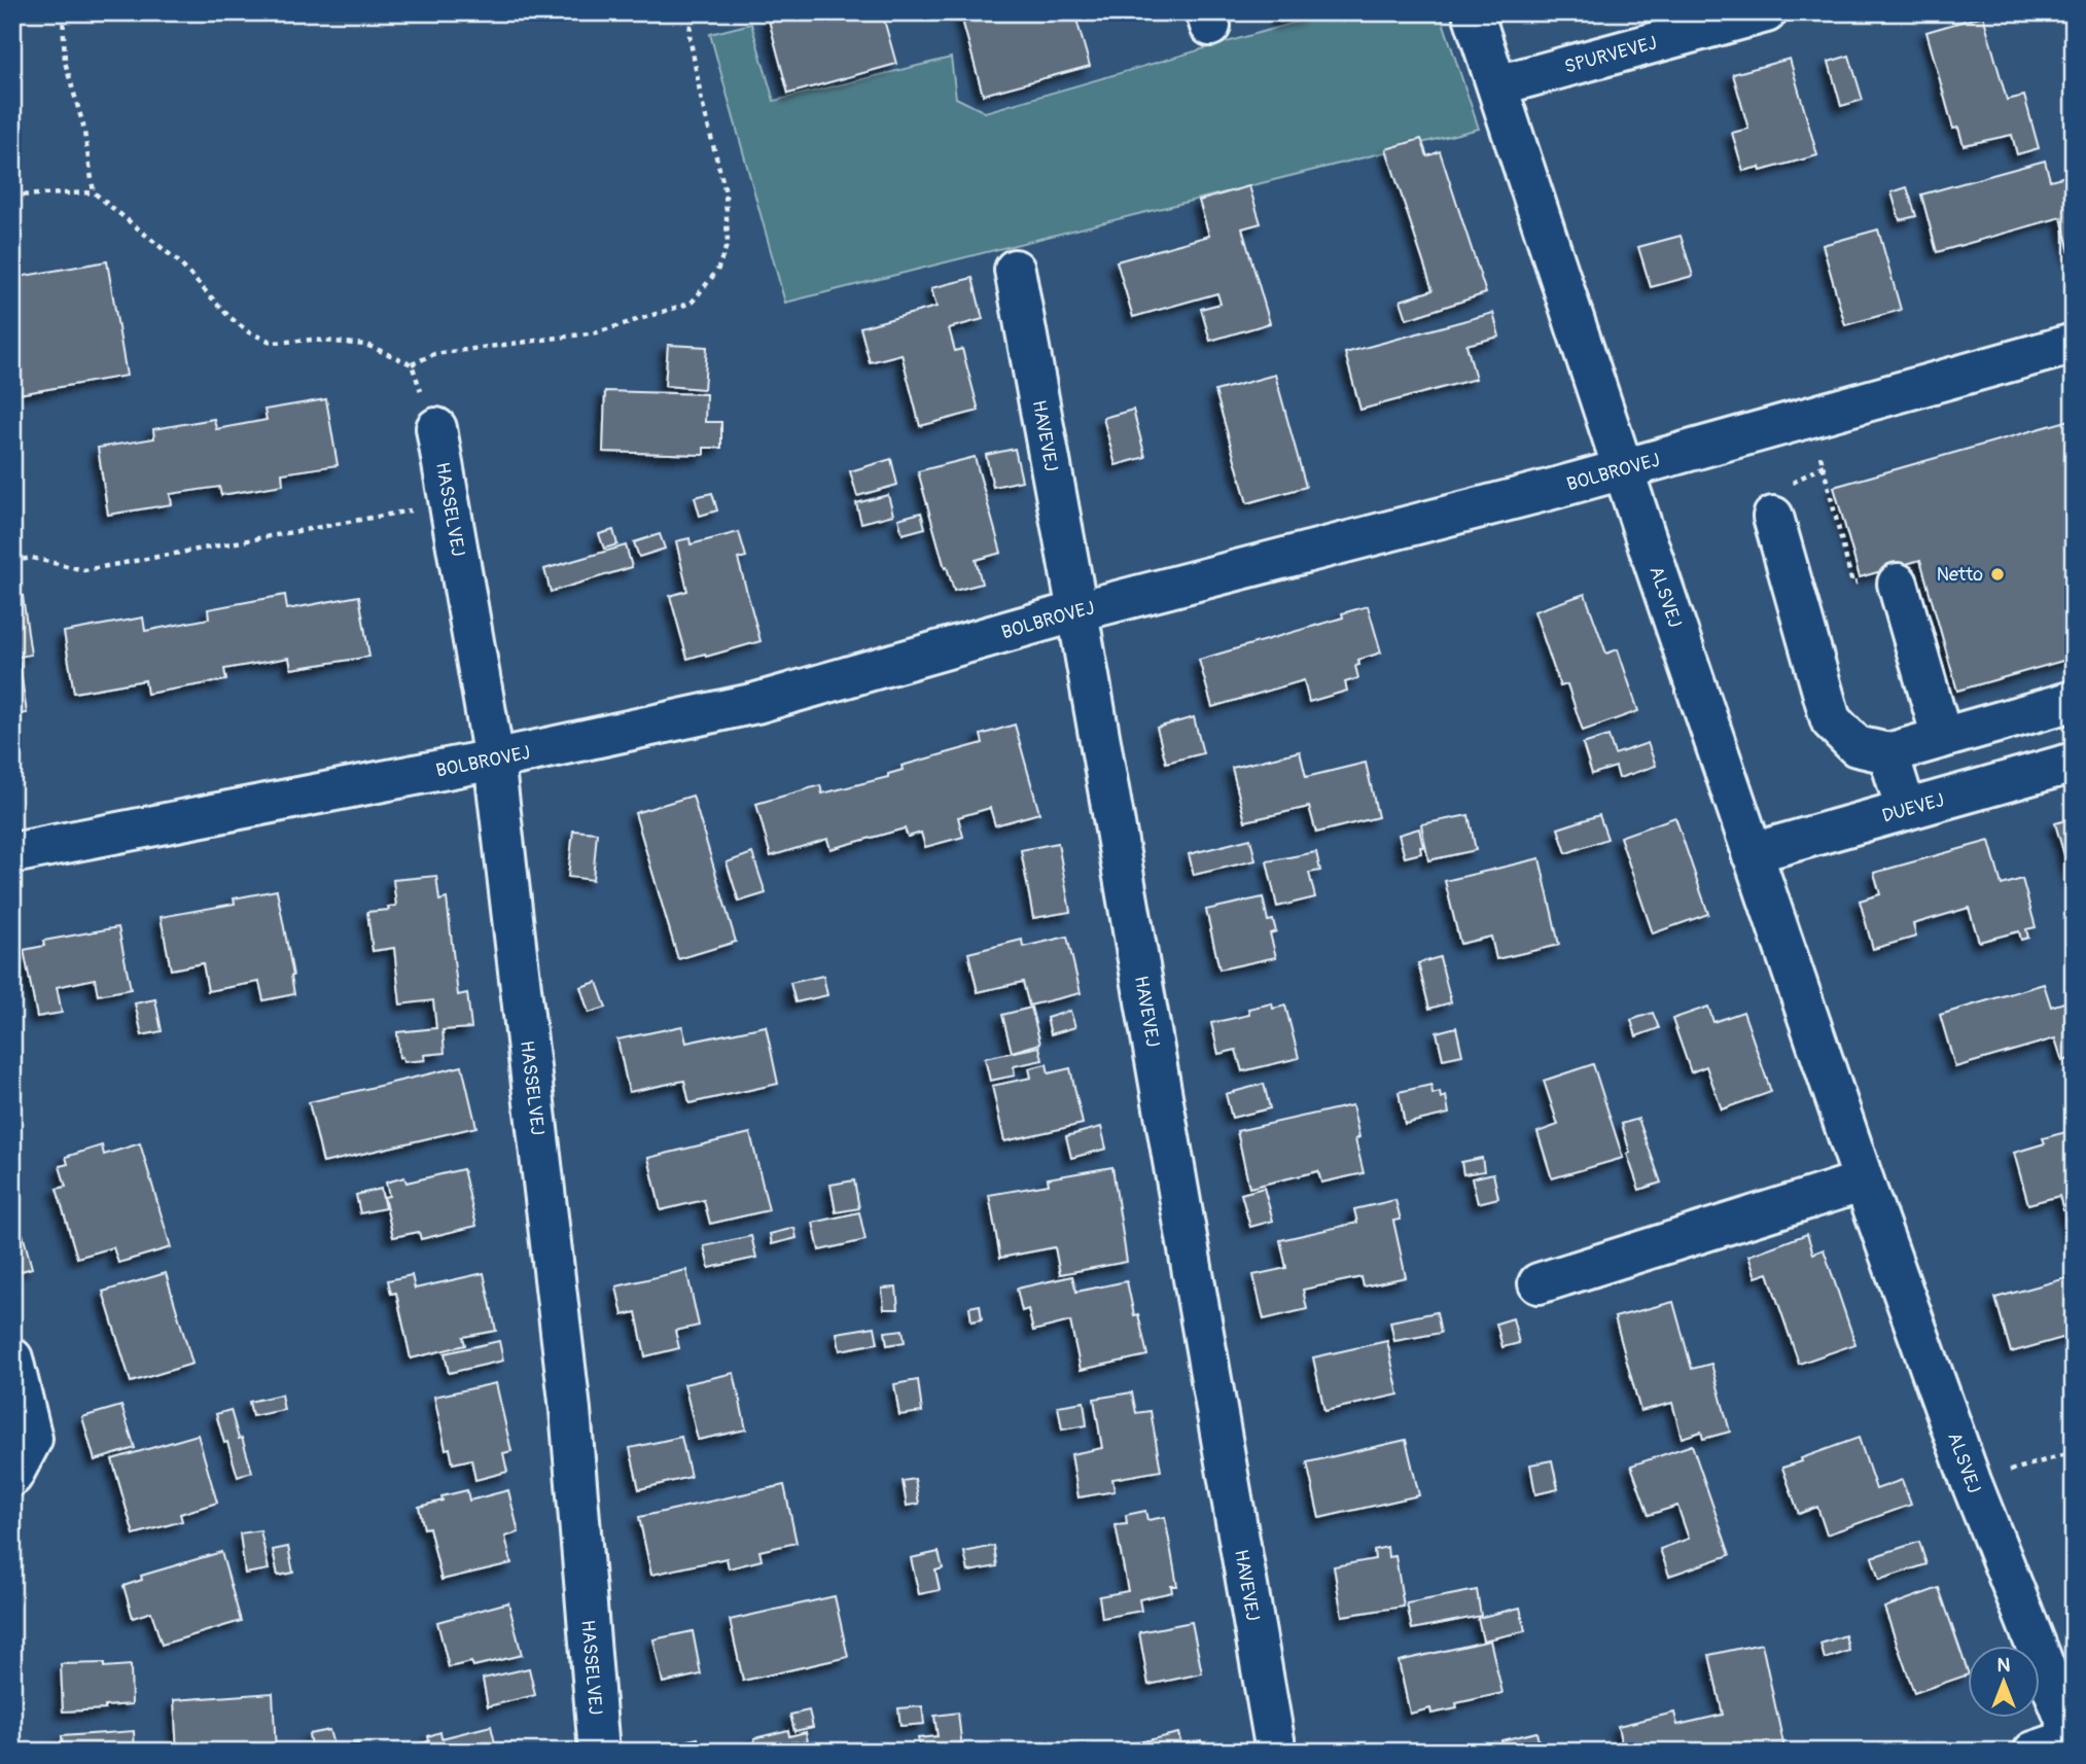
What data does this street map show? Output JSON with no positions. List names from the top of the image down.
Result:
{
  "streets": {
    "street": [
      "SPURVEVEJ",
      "HAVEVEJ",
      "BOLBROVEJ",
      "HASSELVEJ",
      "ALSVEJ",
      "DUEVEJ"
    ]
  },
  "crossings": [
    ["SPURVEVEJ", "ALSVEJ"],
    ["HAVEVEJ", "BOLBROVEJ"],
    ["BOLBROVEJ", "HASSELVEJ"],
    ["BOLBROVEJ", "ALSVEJ"],
    ["ALSVEJ", "DUEVEJ"]
  ],
  "places": ["Netto"],
  "north": "top"
}
